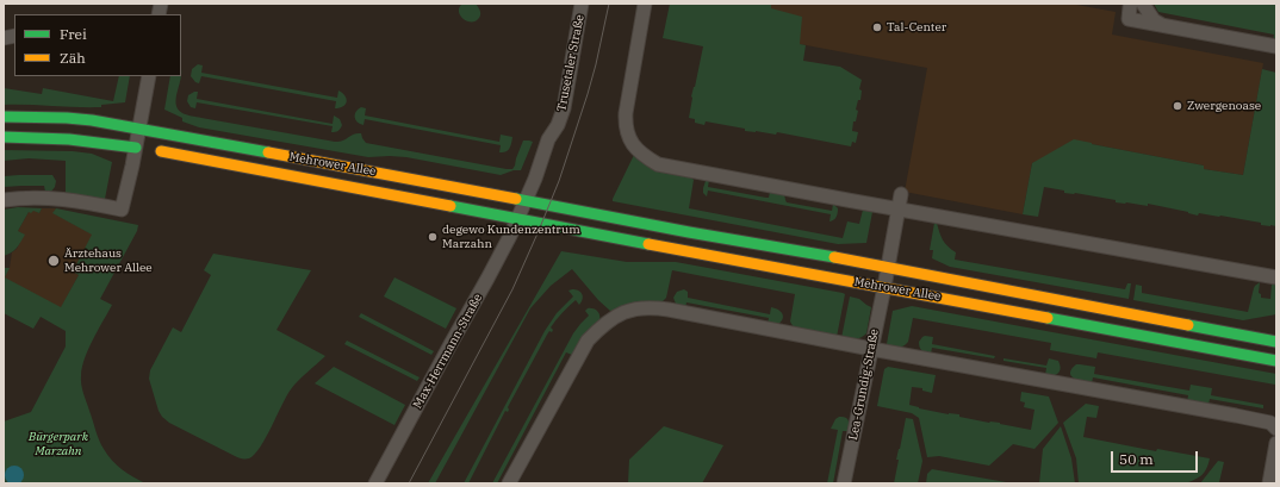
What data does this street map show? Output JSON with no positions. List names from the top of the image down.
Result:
{
  "streets": {
    "main road": ["Mehrower Allee"],
    "street": ["Trusetaler Straße", "Max-Herrmann-Straße", "Lea-Grundig-Straße"]
  },
  "crossings": [
    ["Trusetaler Straße", "Mehrower Allee"],
    ["Mehrower Allee", "Max-Herrmann-Straße"],
    ["Mehrower Allee", "Lea-Grundig-Straße"]
  ],
  "parks": ["Bürgerpark Marzahn"],
  "places": [
    "Tal-Center",
    "Zwergenoase",
    "degewo Kundenzentrum Marzahn",
    "Ärztehaus Mehrower Allee"
  ],
  "legend": ["Frei", "Zäh"],
  "scale_bar": "50 m"
}
